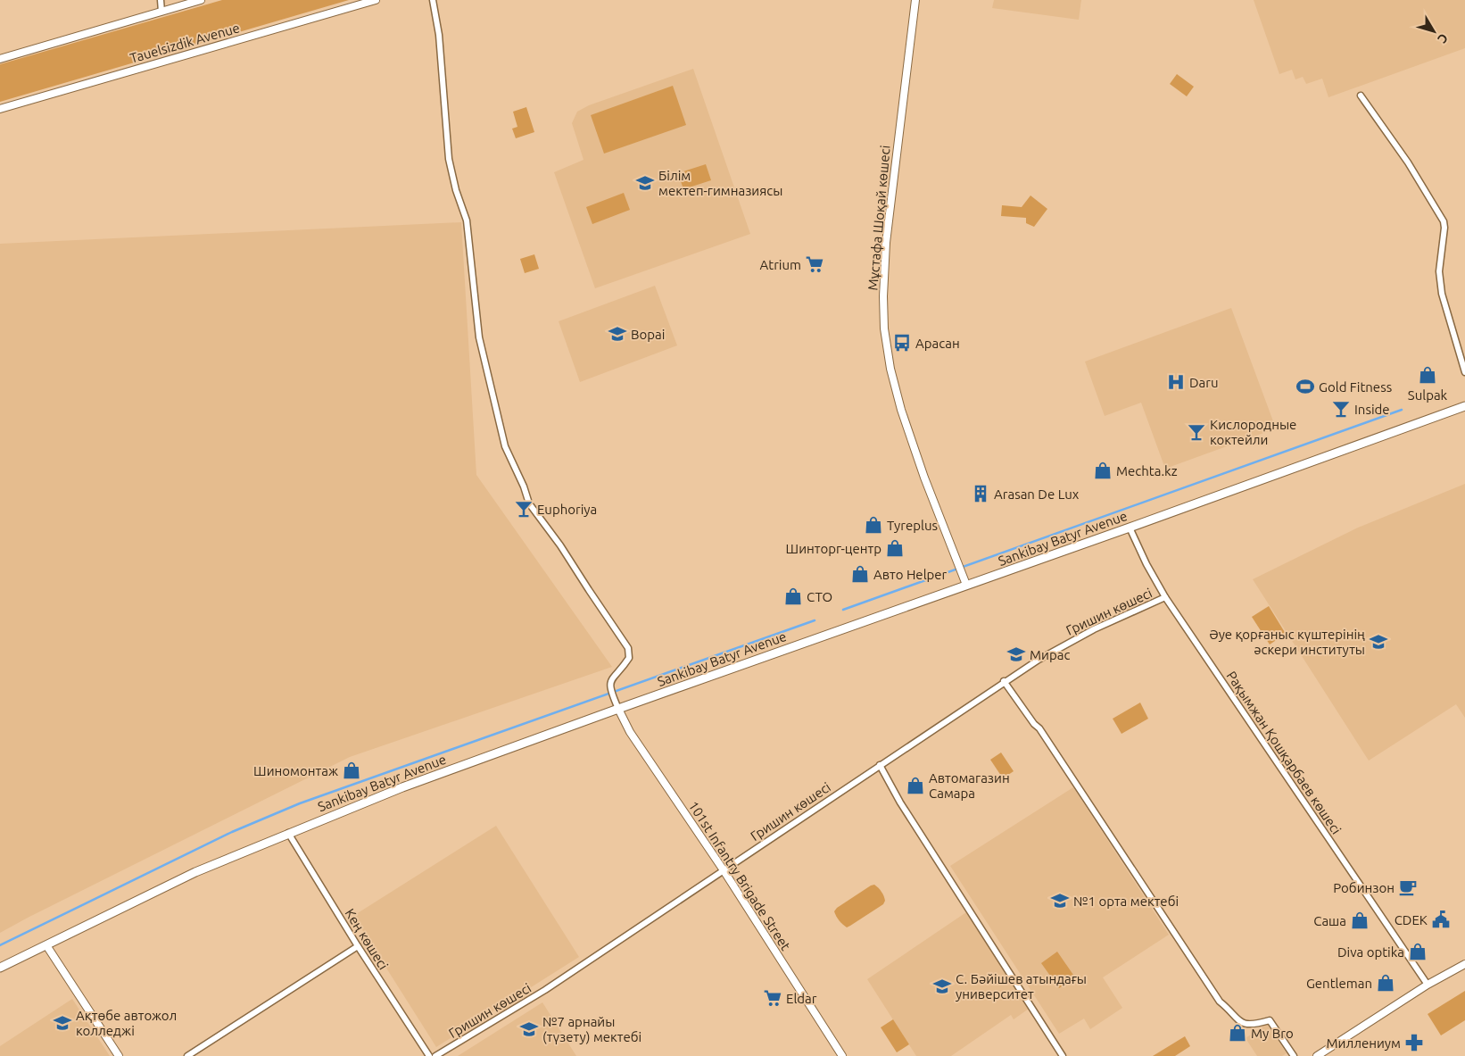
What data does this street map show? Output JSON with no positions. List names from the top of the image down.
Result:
{
  "streets": {
    "main road": ["Sankibay Batyr Avenue"],
    "street": [
      "Tauelsizdik Avenue",
      "Мұстафа Шоқай көшесі",
      "Гришин көшесі",
      "Рақымжан Қошқарбаев көшесі",
      "101st Infantry Brigade Street",
      "Кең көшесі"
    ]
  },
  "crossings": [
    ["Мұстафа Шоқай көшесі", "Sankibay Batyr Avenue"],
    ["Sankibay Batyr Avenue", "Рақымжан Қошқарбаев көшесі"],
    ["Sankibay Batyr Avenue", "101st Infantry Brigade Street"],
    ["Sankibay Batyr Avenue", "Кең көшесі"],
    ["Гришин көшесі", "Рақымжан Қошқарбаев көшесі"],
    ["Гришин көшесі", "101st Infantry Brigade Street"]
  ],
  "places": {
    "school or university": [
      "Білім мектеп-гимназиясы",
      "Bopai",
      "Әуе қорғаныс күштерінің әскери институты",
      "Мирас",
      "№1 орта мектебі",
      "С. Бәйішев атындағы университет",
      "Ақтөбе автожол колледжі",
      "№7 арнайы (түзету) мектебі"
    ],
    "supermarket": ["Atrium", "Eldar"],
    "bus stop": ["Арасан"],
    "shop": [
      "Sulpak",
      "Mechta.kz",
      "Tyreplus",
      "Шинторг-центр",
      "Авто Helper",
      "СТО",
      "Шиномонтаж",
      "Автомагазин Самара",
      "Саша",
      "Diva optika",
      "Gentleman",
      "My Bro"
    ],
    "hospital": ["Daru"],
    "sports": ["Gold Fitness"],
    "bar": ["Inside", "Кислородные коктейли", "Euphoriya"],
    "building": ["Arasan De Lux"],
    "cafe": ["Робинзон"],
    "public building": ["CDEK"],
    "pharmacy": ["Миллениум"]
  },
  "north": "bottom right"
}
